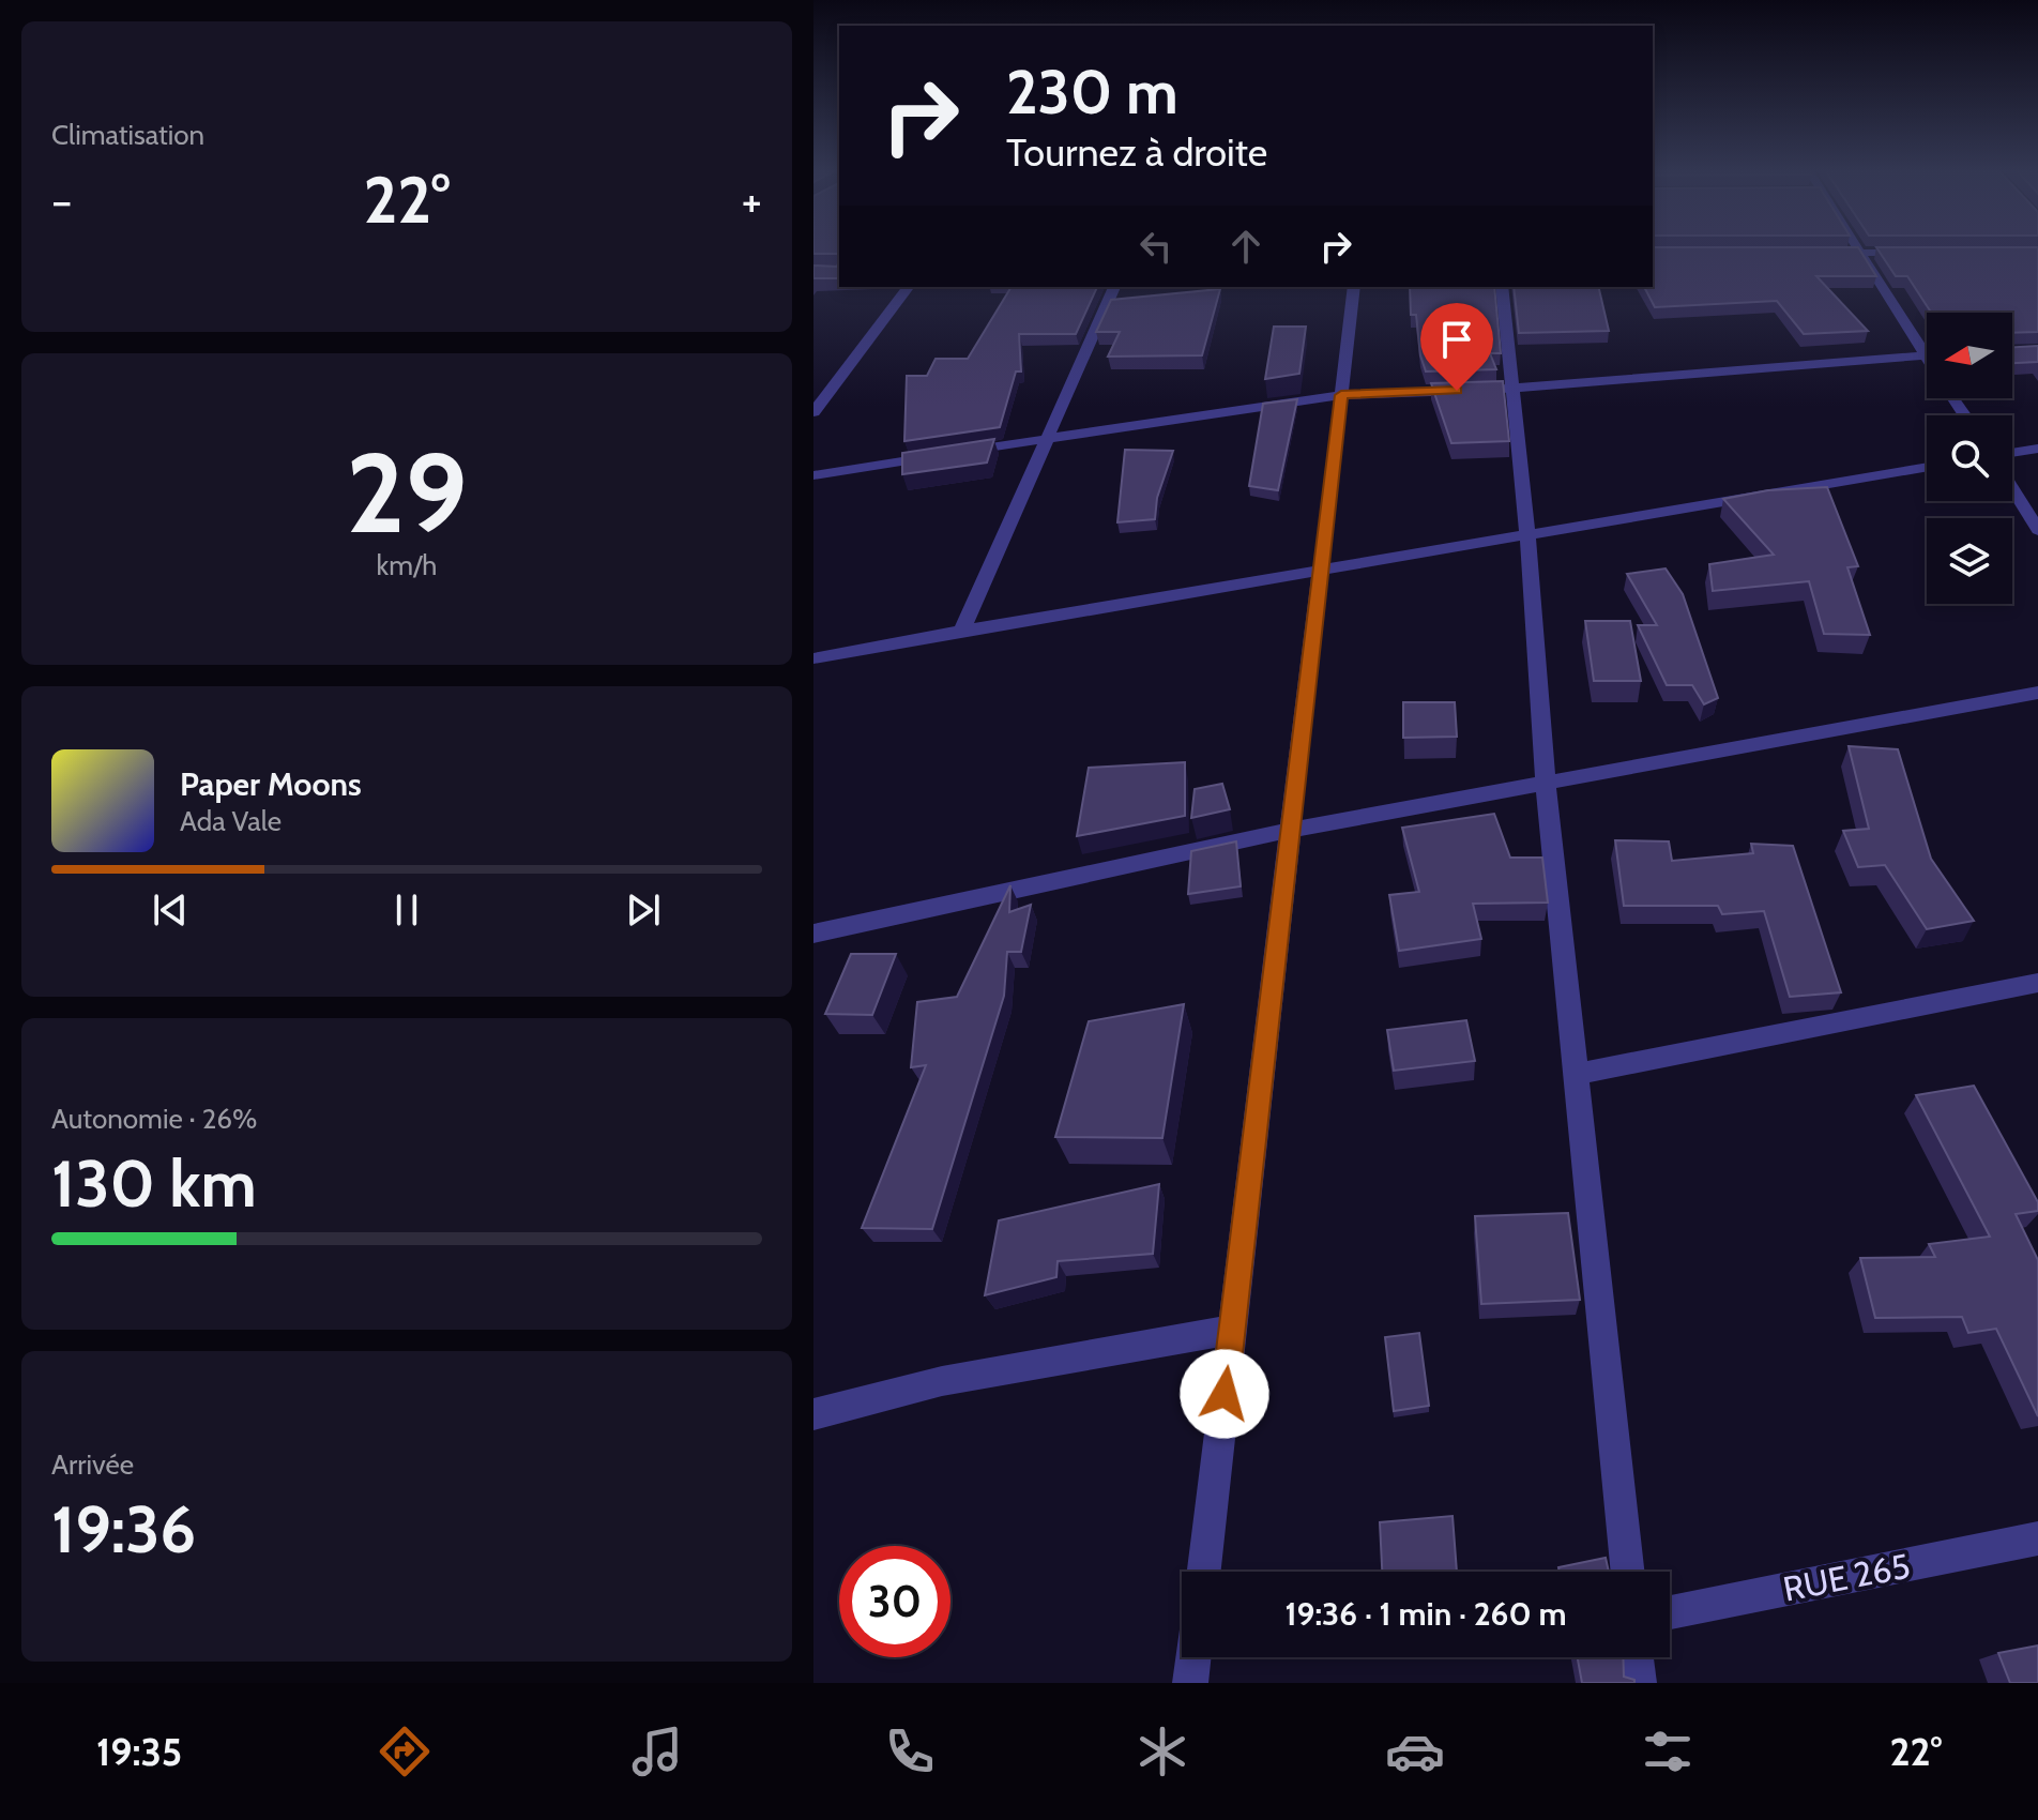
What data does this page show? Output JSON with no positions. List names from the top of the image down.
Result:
{
  "streets": {
    "street": ["RUE 265"]
  },
  "north": "left",
  "page": {
    "tile": [
      "Climatisation",
      ["29", "km/h"],
      ["Autonomie · 26%", "130 km"],
      ["Arrivée", "19:36"]
    ],
    "turn": ["230 m", "Tournez à droite"],
    "heat": ["−", "22°", "+"],
    "song": ["Paper Moons", "Ada Vale"],
    "limit": "30",
    "trip": "19:36 · 1 min · 260 m",
    "tabs": ["19:35", "22°"]
  }
}
